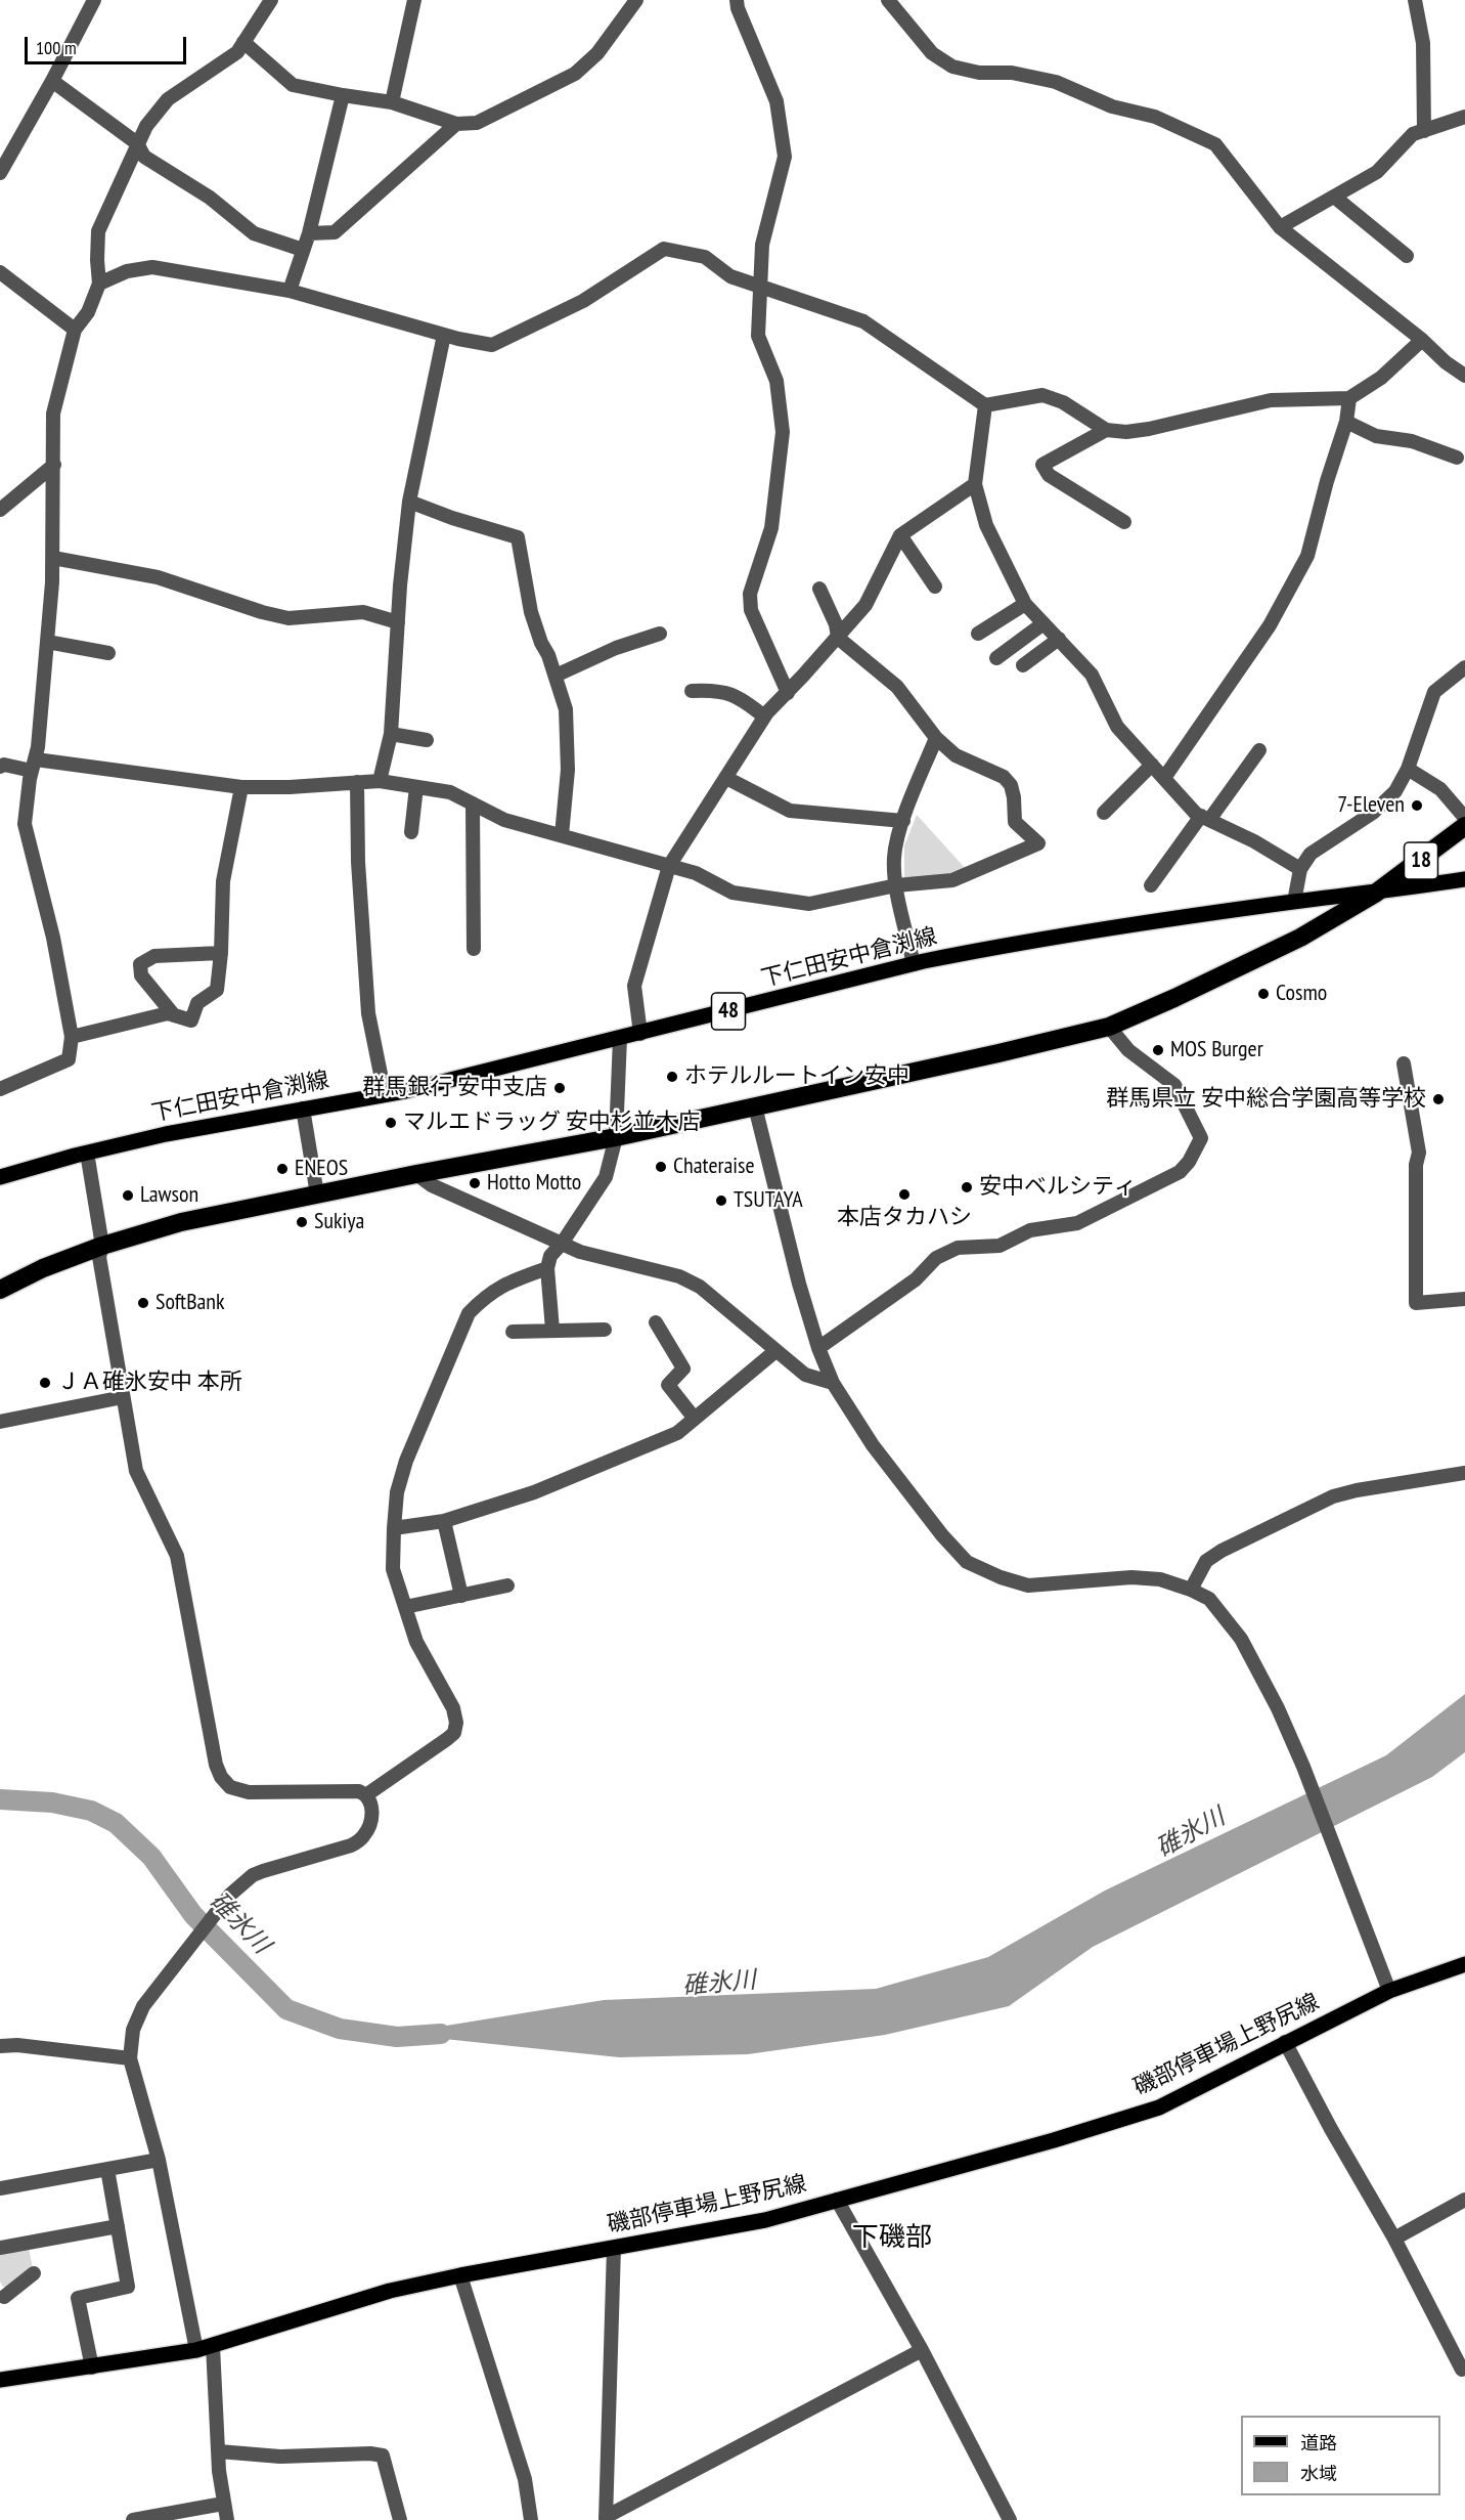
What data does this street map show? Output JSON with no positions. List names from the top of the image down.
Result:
{
  "streets": {
    "highway": ["18"],
    "main road": ["下仁田安中倉渕線", "48", "磯部停車場上野尻線"]
  },
  "crossings": [
    ["18", "下仁田安中倉渕線"]
  ],
  "districts": ["下磯部"],
  "water": ["碓氷川"],
  "places": [
    "7-Eleven",
    "Cosmo",
    "MOS Burger",
    "ホテルルートイン安中",
    "群馬銀行 安中支店",
    "群馬県立 安中総合学園高等学校",
    "マルエドラッグ 安中杉並木店",
    "Chateraise",
    "ENEOS",
    "Hotto Motto",
    "安中ベルシティ",
    "本店タカハシ",
    "Lawson",
    "TSUTAYA",
    "Sukiya",
    "SoftBank",
    "ＪＡ碓氷安中 本所"
  ],
  "legend": ["道路", "水域"],
  "scale_bar": "100 m"
}
